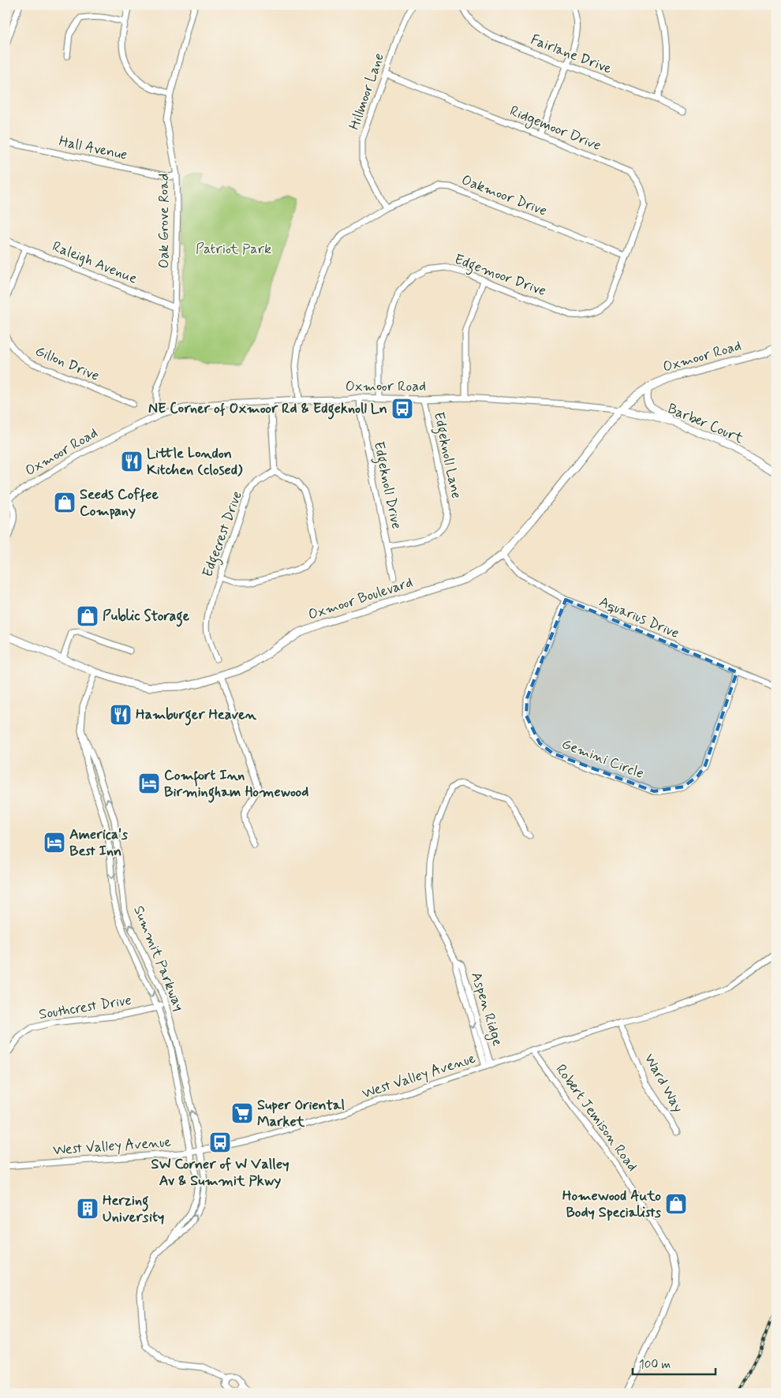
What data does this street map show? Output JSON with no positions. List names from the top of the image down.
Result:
{
  "streets": {
    "main road": ["Oxmoor Road", "Barber Court", "Oxmoor Boulevard"],
    "street": [
      "Fairlane Drive",
      "Hillmoor Lane",
      "Ridgemoor Drive",
      "Hall Avenue",
      "Oakmoor Drive",
      "Oak Grove Road",
      "Raleigh Avenue",
      "Edgemoor Drive",
      "Gillon Drive",
      "Edgeknoll Lane",
      "Edgeknoll Drive",
      "Edgecrest Drive",
      "Aquarius Drive",
      "Gemini Circle",
      "Summit Parkway",
      "Southcrest Drive",
      "Aspen Ridge",
      "West Valley Avenue",
      "Ward Way",
      "Robert Jemison Road"
    ]
  },
  "crossings": [
    ["Hillmoor Lane", "Ridgemoor Drive"],
    ["Hillmoor Lane", "Oakmoor Drive"],
    ["Ridgemoor Drive", "Oakmoor Drive"],
    ["Ridgemoor Drive", "Edgemoor Drive"],
    ["Hall Avenue", "Oak Grove Road"],
    ["Oakmoor Drive", "Edgemoor Drive"],
    ["Oakmoor Drive", "Oxmoor Road"],
    ["Oak Grove Road", "Raleigh Avenue"],
    ["Oak Grove Road", "Oxmoor Road"],
    ["Edgemoor Drive", "Oxmoor Road"],
    ["Oxmoor Road", "Barber Court"],
    ["Oxmoor Road", "Edgeknoll Lane"],
    ["Oxmoor Road", "Edgeknoll Drive"],
    ["Oxmoor Road", "Oxmoor Boulevard"],
    ["Barber Court", "Oxmoor Boulevard"],
    ["Edgeknoll Lane", "Edgeknoll Drive"],
    ["Oxmoor Boulevard", "Aquarius Drive"],
    ["Oxmoor Boulevard", "Summit Parkway"],
    ["Aquarius Drive", "Gemini Circle"],
    ["Summit Parkway", "Southcrest Drive"],
    ["Summit Parkway", "West Valley Avenue"],
    ["Aspen Ridge", "West Valley Avenue"],
    ["West Valley Avenue", "Ward Way"],
    ["West Valley Avenue", "Robert Jemison Road"]
  ],
  "parks": ["Patriot Park"],
  "places": {
    "bus stop": ["NE Corner of Oxmoor Rd & Edgeknoll Ln", "SW Corner of W Valley Av & Summit Pkwy"],
    "restaurant": ["Little London Kitchen (closed)", "Hamburger Heaven"],
    "shop": ["Seeds Coffee Company", "Public Storage", "Homewood Auto Body Specialists"],
    "hotel": ["Comfort Inn Birmingham Homewood", "America's Best Inn"],
    "supermarket": ["Super Oriental Market"],
    "building": ["Herzing University"]
  },
  "scale_bar": "100 m"
}
